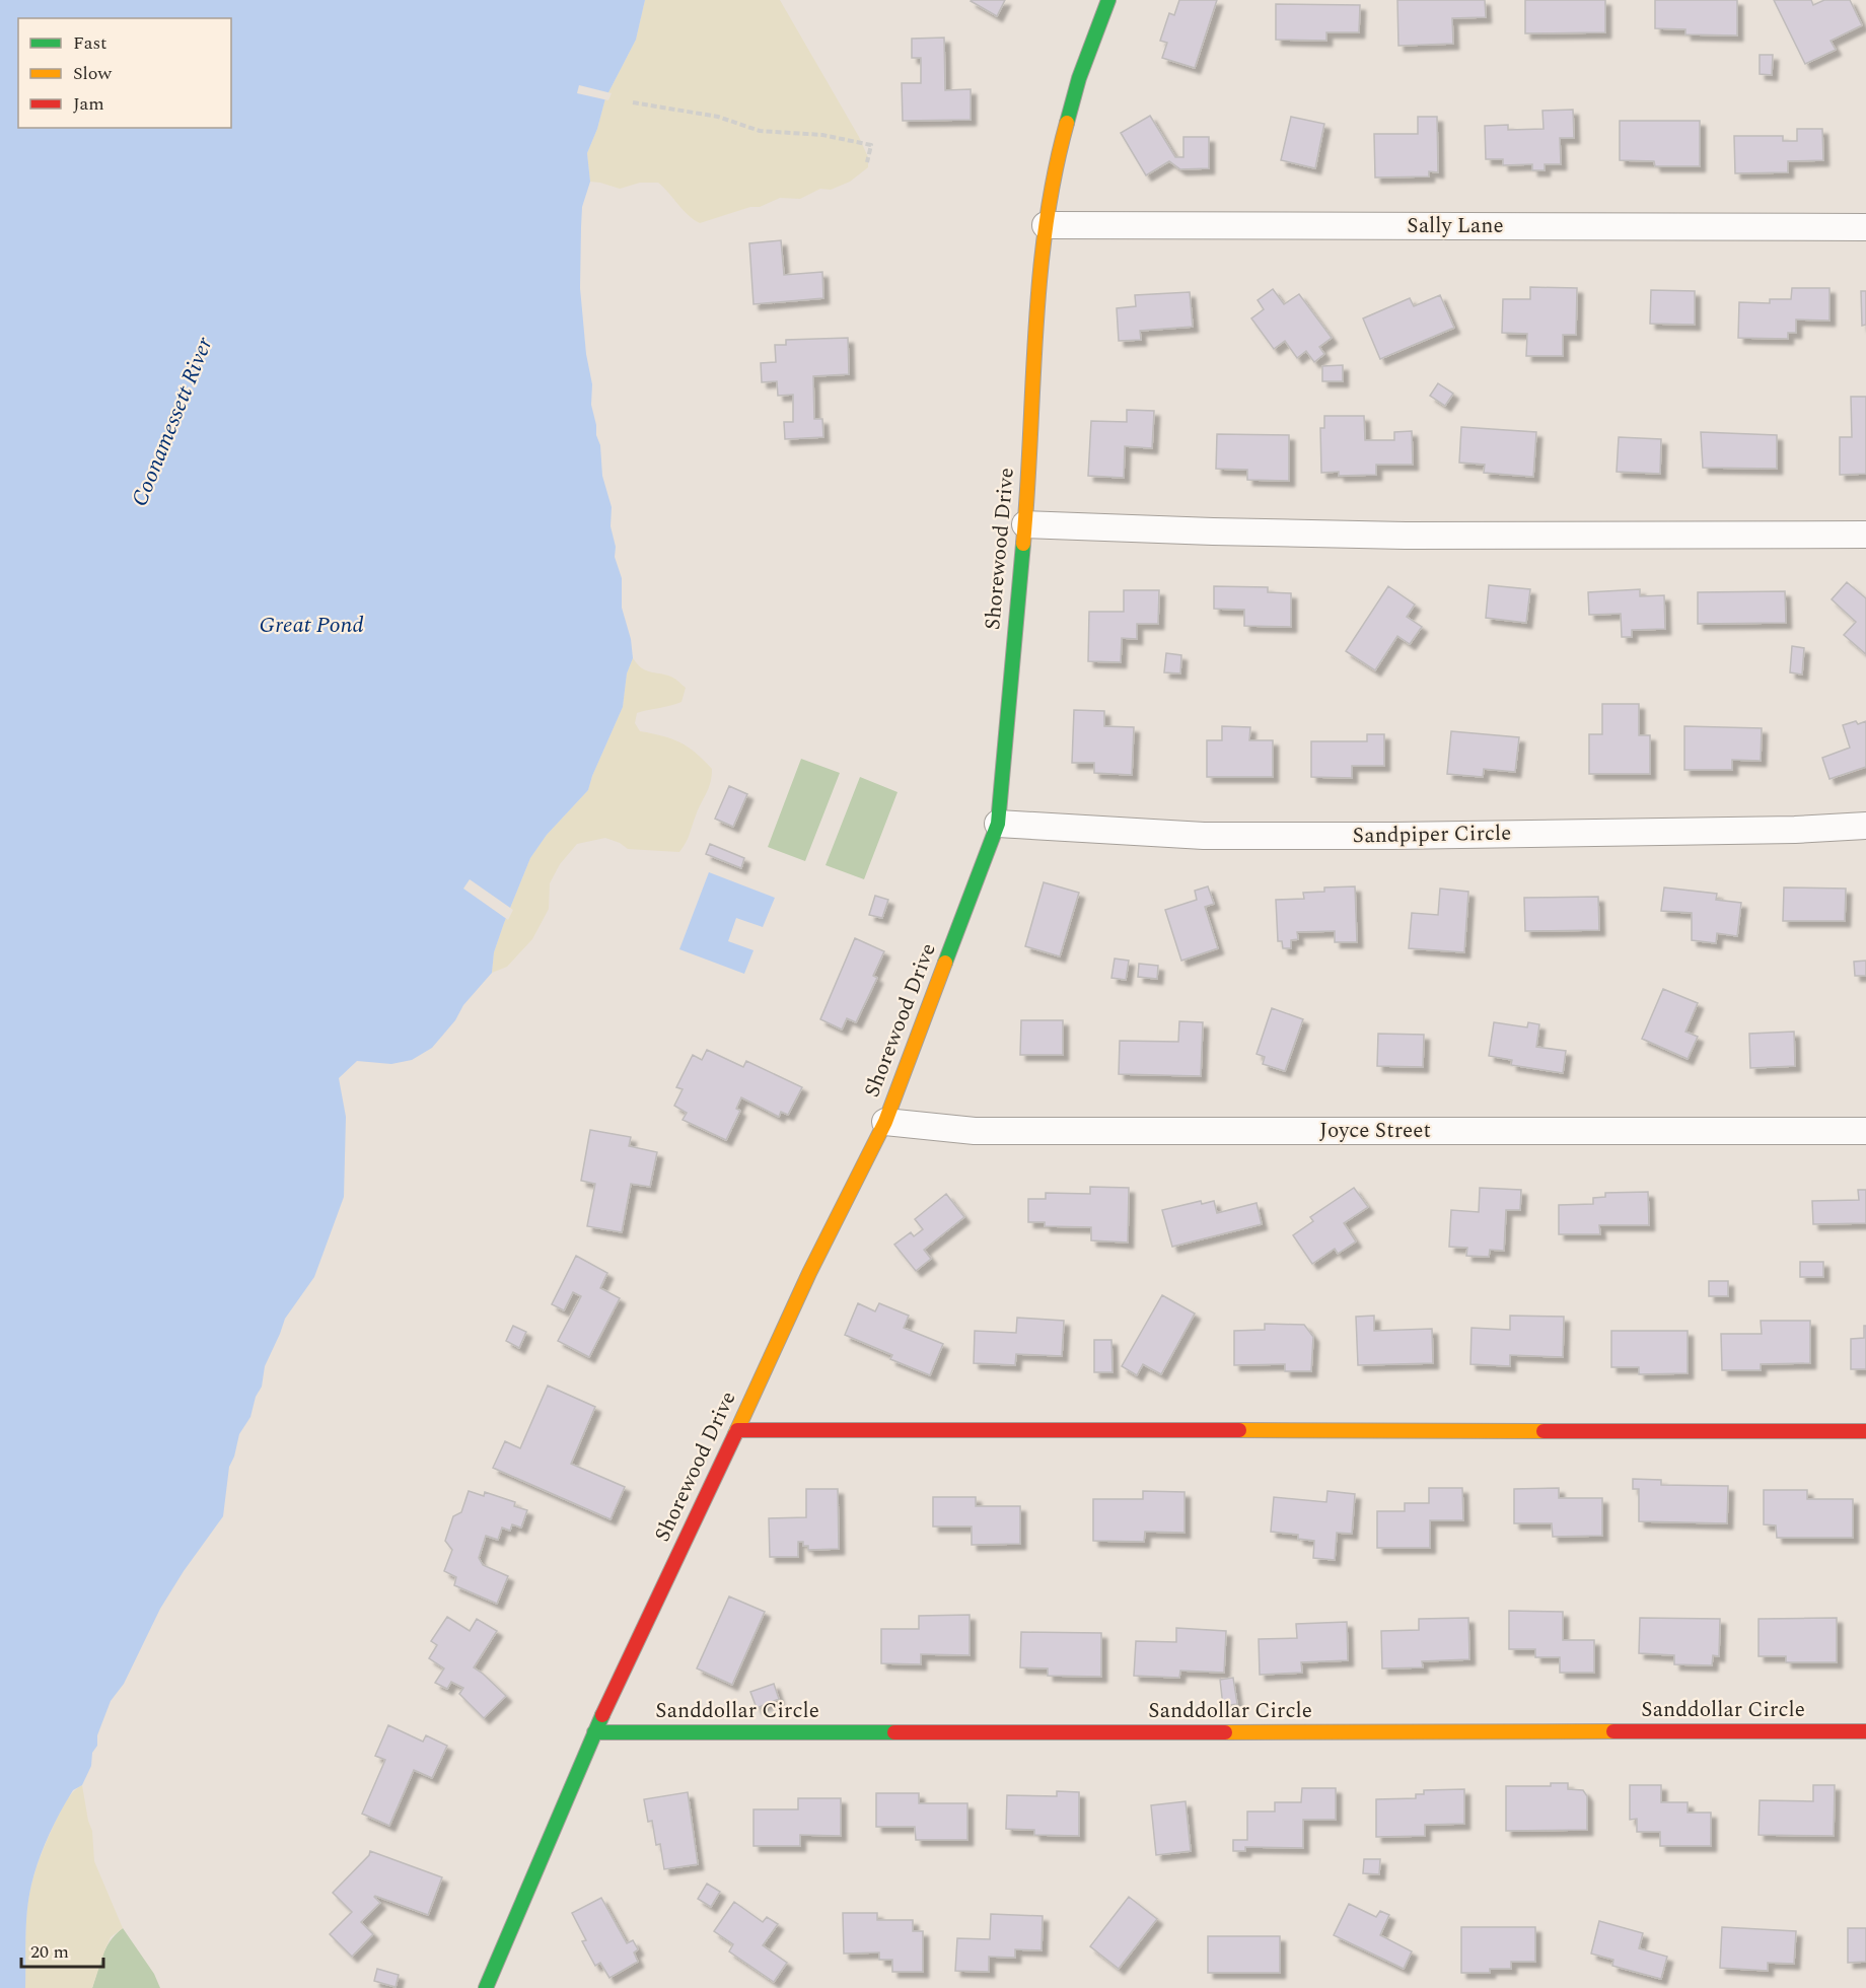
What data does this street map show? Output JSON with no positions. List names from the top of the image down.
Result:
{
  "streets": {
    "street": [
      "Sally Lane",
      "Shorewood Drive",
      "Sandpiper Circle",
      "Joyce Street",
      "Sanddollar Circle"
    ]
  },
  "crossings": [
    ["Sally Lane", "Shorewood Drive"],
    ["Shorewood Drive", "Sandpiper Circle"],
    ["Shorewood Drive", "Joyce Street"],
    ["Shorewood Drive", "Sanddollar Circle"]
  ],
  "water": ["Coonamessett River", "Great Pond"],
  "legend": ["Fast", "Slow", "Jam"],
  "scale_bar": "20 m"
}
